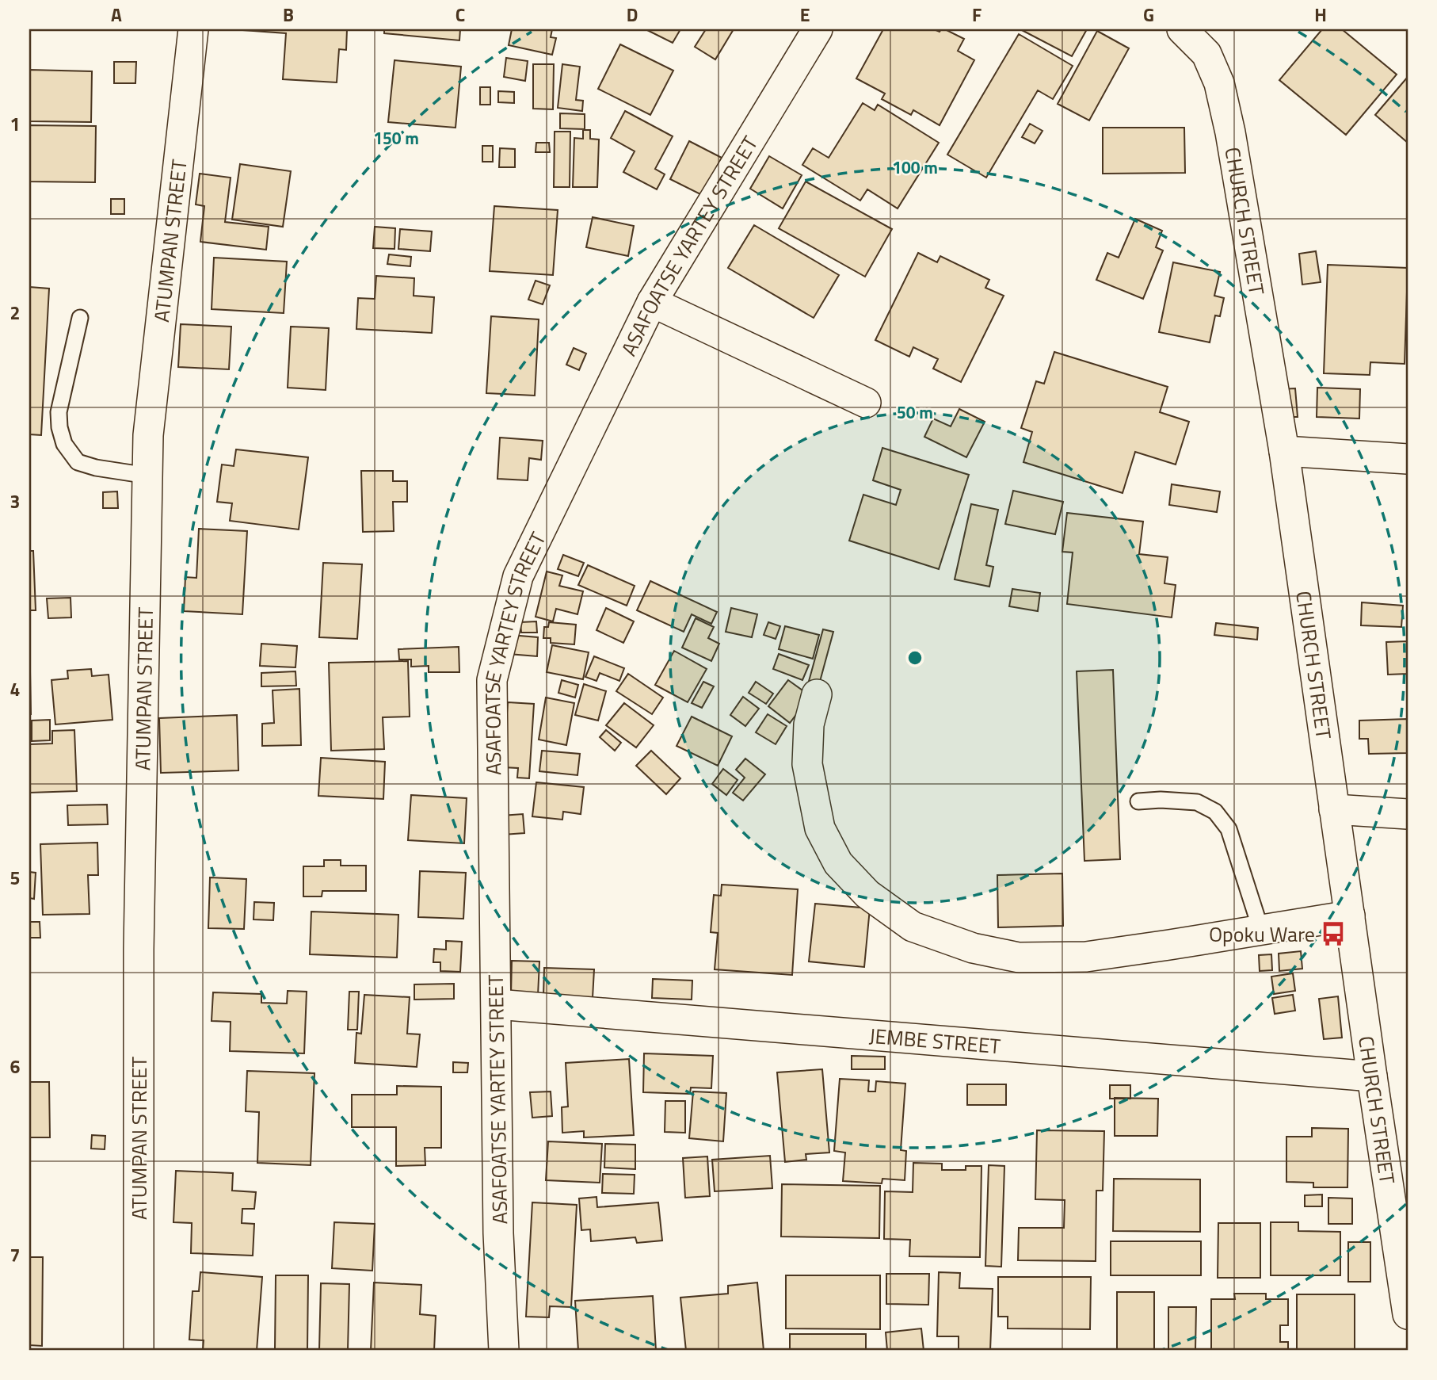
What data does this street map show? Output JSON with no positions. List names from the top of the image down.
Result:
{
  "streets": {
    "street": [
      "CHURCH STREET",
      "ATUMPAN STREET",
      "ASAFOATSE YARTEY STREET",
      "JEMBE STREET"
    ]
  },
  "crossings": [
    ["CHURCH STREET", "JEMBE STREET"],
    ["ASAFOATSE YARTEY STREET", "JEMBE STREET"]
  ],
  "places": {
    "bus stop": ["Opoku Ware"]
  },
  "grid": {
    "columns": [
      "A",
      "B",
      "C",
      "D",
      "E",
      "F",
      "G",
      "H"
    ],
    "rows": [
      "1",
      "2",
      "3",
      "4",
      "5",
      "6",
      "7"
    ]
  },
  "rings": ["150 m", "100 m", "50 m"]
}
